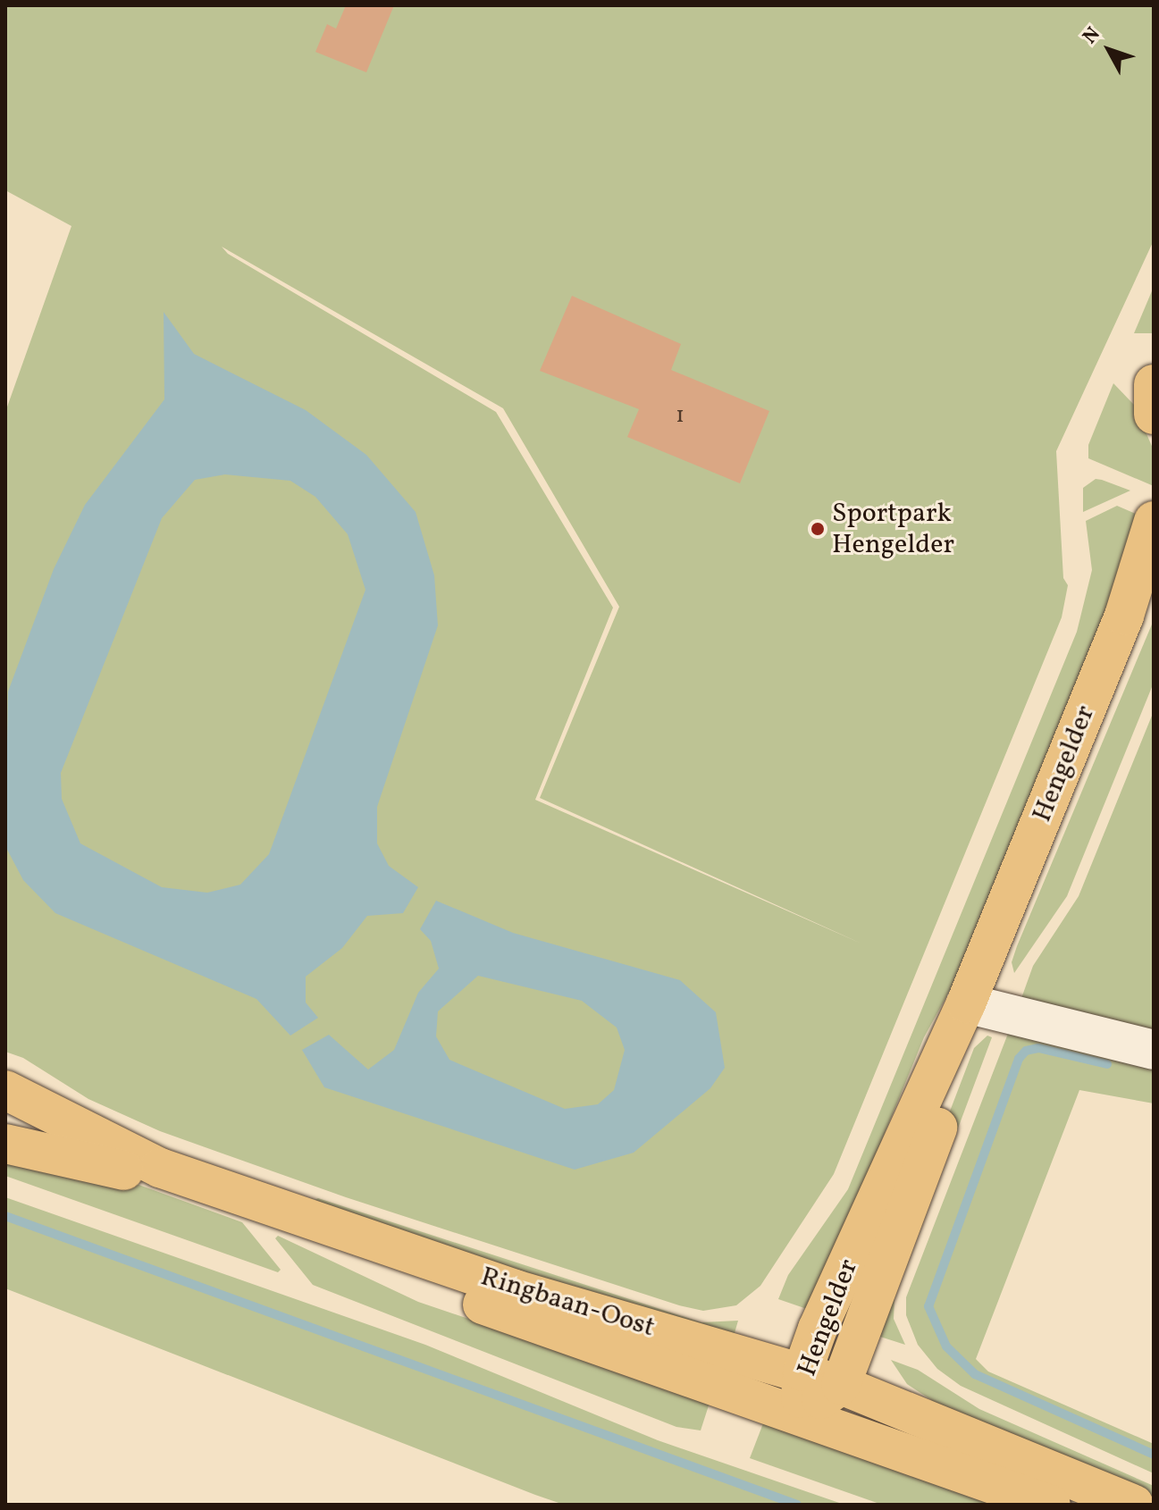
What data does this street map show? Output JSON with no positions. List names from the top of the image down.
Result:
{
  "streets": {
    "main road": ["Hengelder", "Ringbaan-Oost"]
  },
  "crossings": [
    ["Hengelder", "Ringbaan-Oost"]
  ],
  "places": ["Sportpark Hengelder"],
  "house_numbers": ["1"],
  "north": "top left"
}
